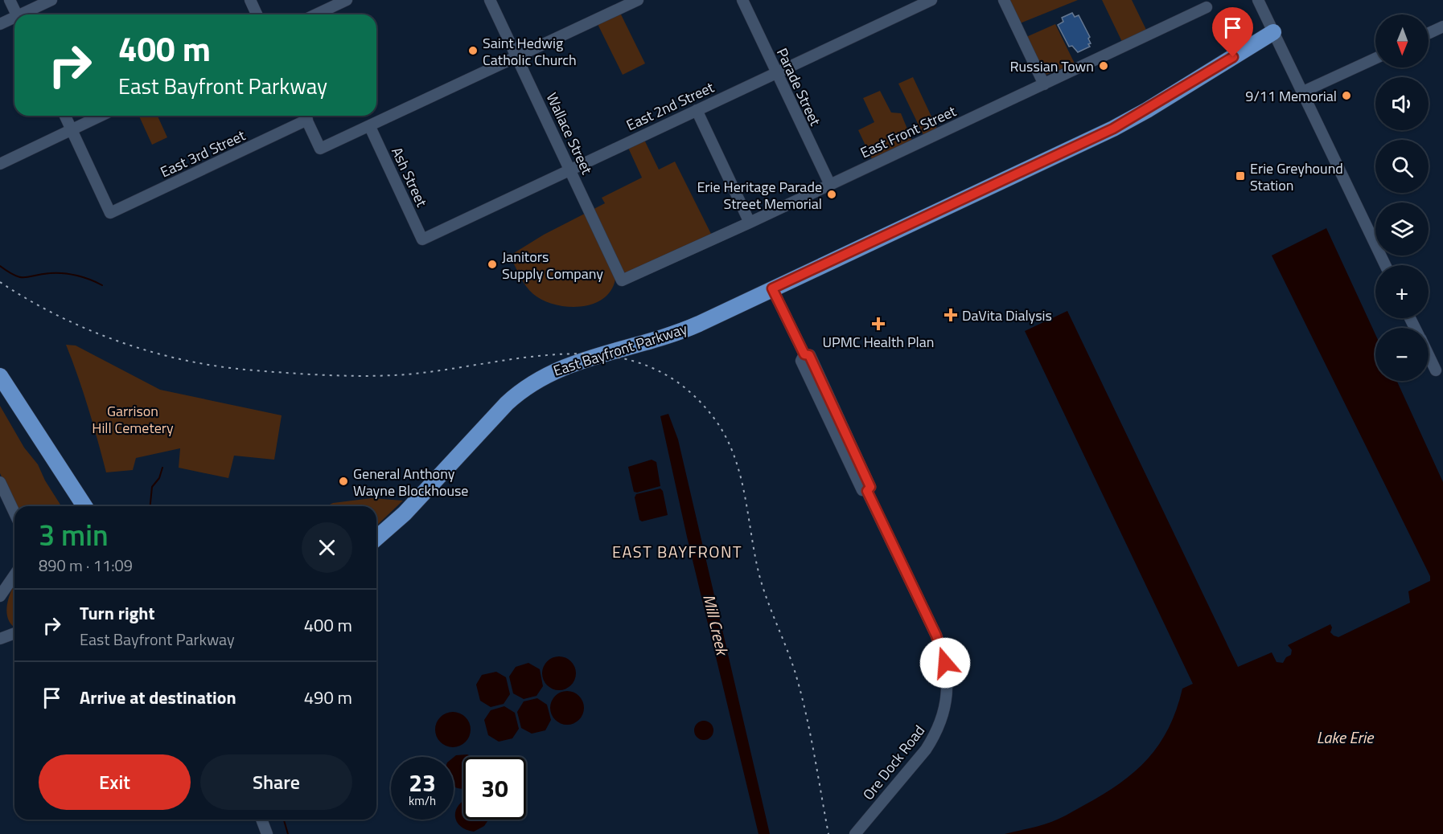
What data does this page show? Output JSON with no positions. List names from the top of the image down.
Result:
{
  "streets": {
    "highway": ["East Bayfront Parkway"],
    "street": [
      "Parade Street",
      "East 2nd Street",
      "East Front Street",
      "Wallace Street",
      "East 3rd Street",
      "Ash Street",
      "Ore Dock Road"
    ]
  },
  "crossings": [
    ["Parade Street", "East 2nd Street"],
    ["Parade Street", "East Front Street"],
    ["East 2nd Street", "Wallace Street"],
    ["East 2nd Street", "Ash Street"],
    ["East Front Street", "Wallace Street"],
    ["East Bayfront Parkway", "Ore Dock Road"]
  ],
  "districts": ["EAST BAYFRONT"],
  "water": ["Mill Creek", "Lake Erie"],
  "parks": ["Garrison Hill Cemetery"],
  "places": {
    "other": [
      "Saint Hedwig Catholic Church",
      "Russian Town",
      "9/11 Memorial",
      "Erie Heritage Parade Street Memorial",
      "Janitors Supply Company",
      "General Anthony Wayne Blockhouse"
    ],
    "transit": ["Erie Greyhound Station"],
    "health": ["DaVita Dialysis", "UPMC Health Plan"]
  },
  "north": "bottom",
  "page": {
    "map_buttons": ["+", "−"],
    "turn": ["400 m", "East Bayfront Parkway"],
    "heading": ["3 min", "890 m · 11:09"],
    "list": [
      {
        "name": "Turn right",
        "note": "East Bayfront Parkway",
        "value": "400 m"
      },
      {
        "name": "Arrive at destination",
        "value": "490 m"
      }
    ],
    "buttons": ["Exit", "Share"],
    "speed": "23 km/h",
    "limit": "30"
  }
}
